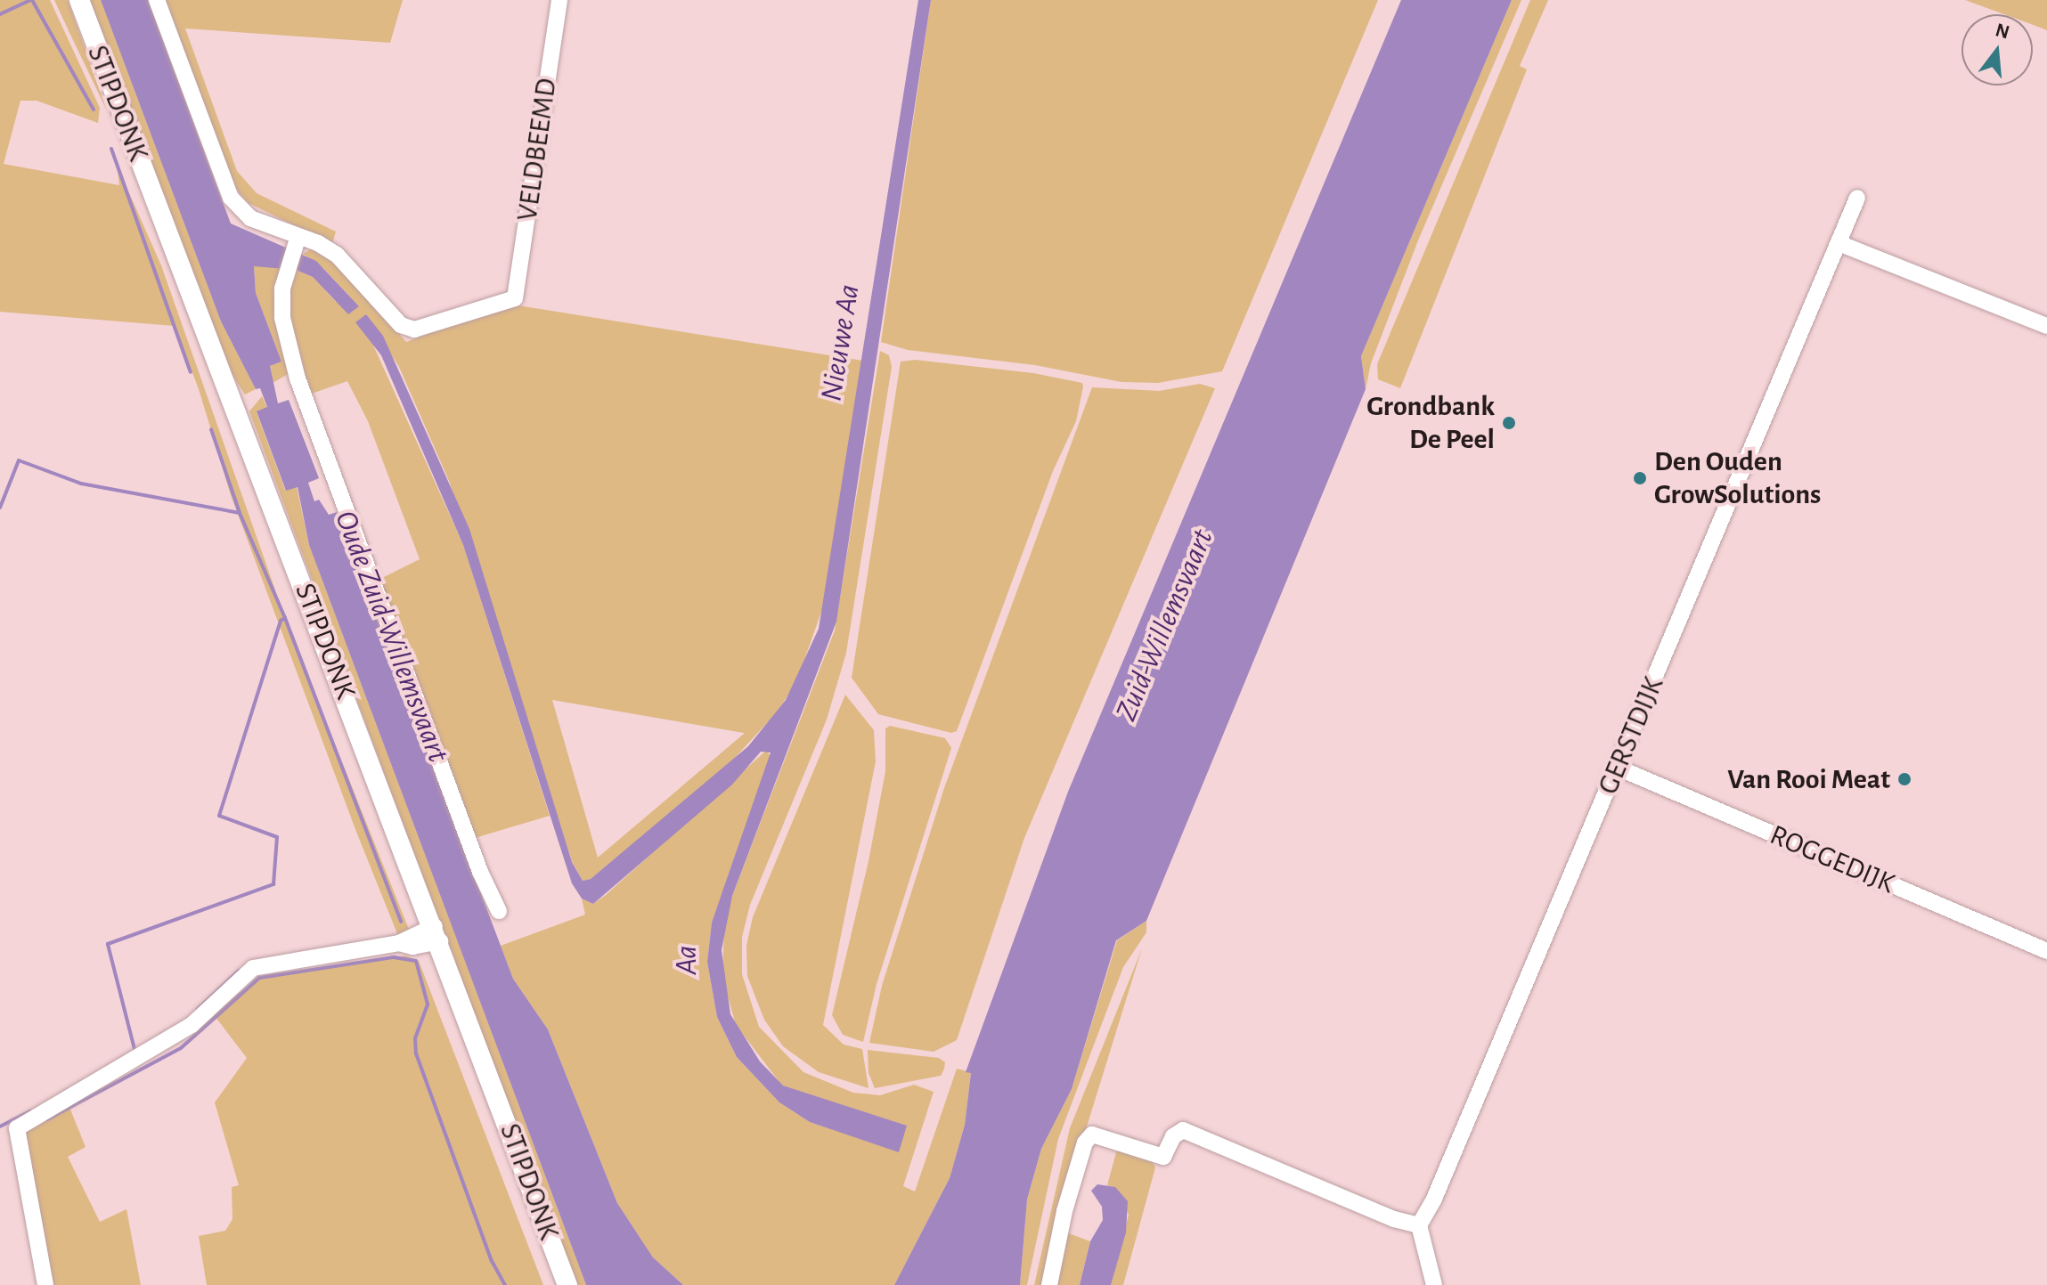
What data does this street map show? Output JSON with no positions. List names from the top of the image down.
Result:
{
  "streets": {
    "main road": ["STIPDONK"],
    "street": ["VELDBEEMD", "GERSTDIJK", "ROGGEDIJK"]
  },
  "crossings": [
    ["GERSTDIJK", "ROGGEDIJK"]
  ],
  "water": [
    "Nieuwe Aa",
    "Zuid-Willemsvaart",
    "Oude Zuid-Willemsvaart",
    "Aa"
  ],
  "places": ["Grondbank De Peel", "Den Ouden GrowSolutions", "Van Rooi Meat"],
  "north": "top"
}
